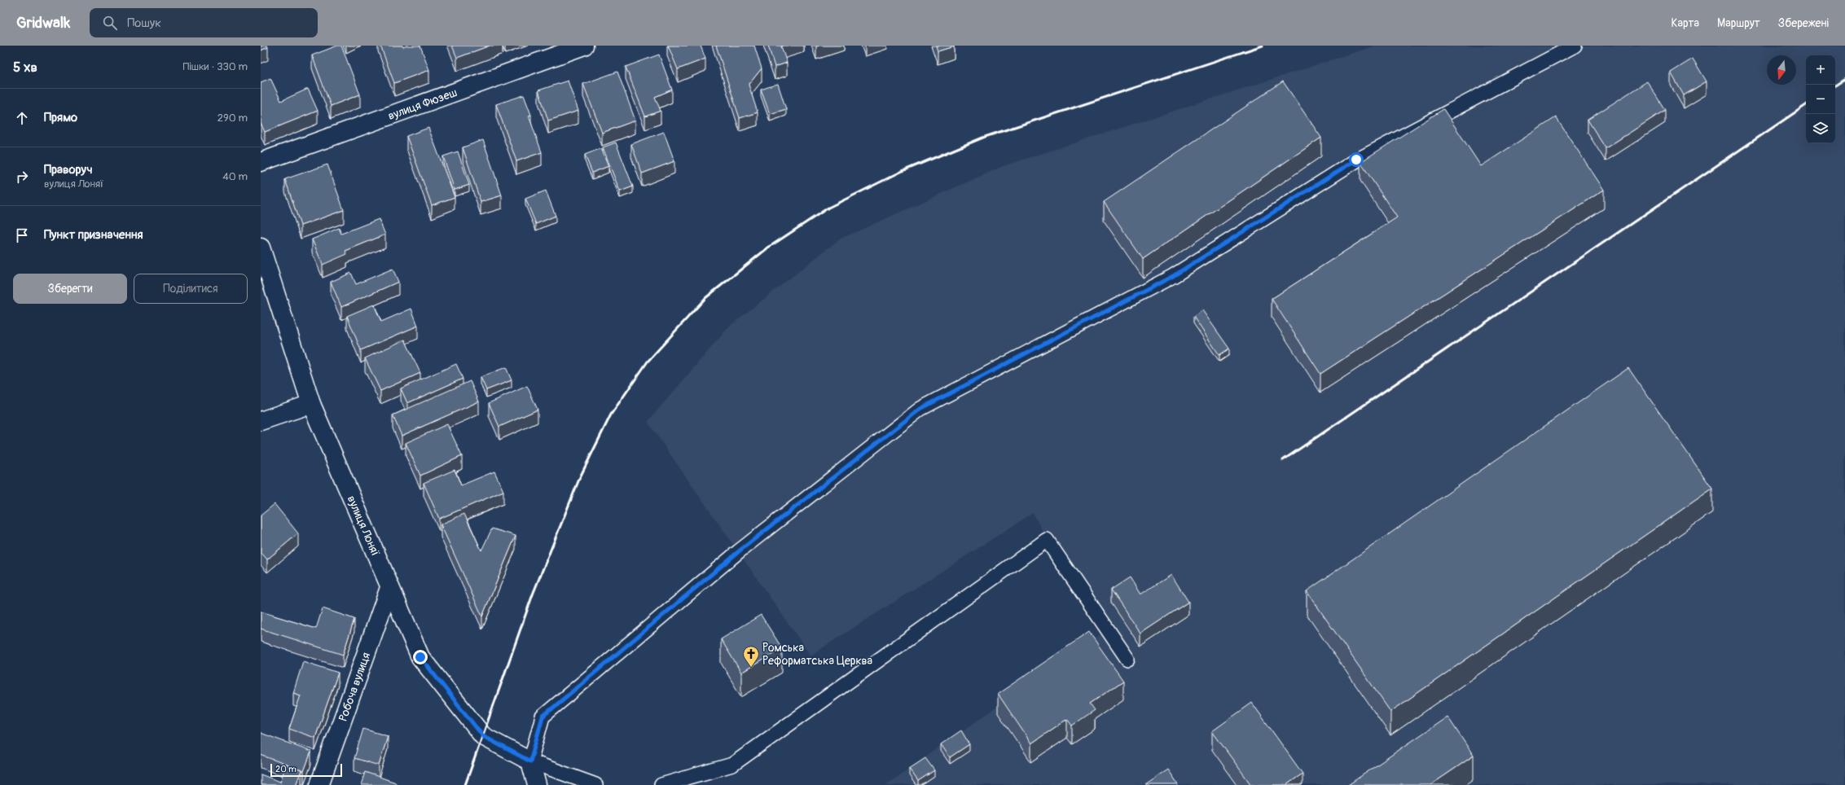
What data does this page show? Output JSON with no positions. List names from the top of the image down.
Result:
{
  "streets": {
    "street": ["вулиця Фюзеш", "вулиця Лоняї", "Робоча вулиця"]
  },
  "crossings": [
    ["вулиця Лоняї", "Робоча вулиця"]
  ],
  "places": {
    "church": ["Ромська Реформатська Церква"]
  },
  "scale_bar": "20 m",
  "north": "bottom",
  "page": {
    "header": "Gridwalk",
    "search": "Пошук",
    "nav": ["Карта", "Маршрут", "Збережені"],
    "heading": ["5 хв", "Пішки · 330 m"],
    "map_buttons": ["+", "−"],
    "list": [
      ["Прямо", "290 m"],
      ["Праворуч", "вулиця Лоняї", "40 m"],
      "Пункт призначення"
    ],
    "buttons": ["Зберегти", "Поділитися"],
    "scale": "20 m"
  }
}
